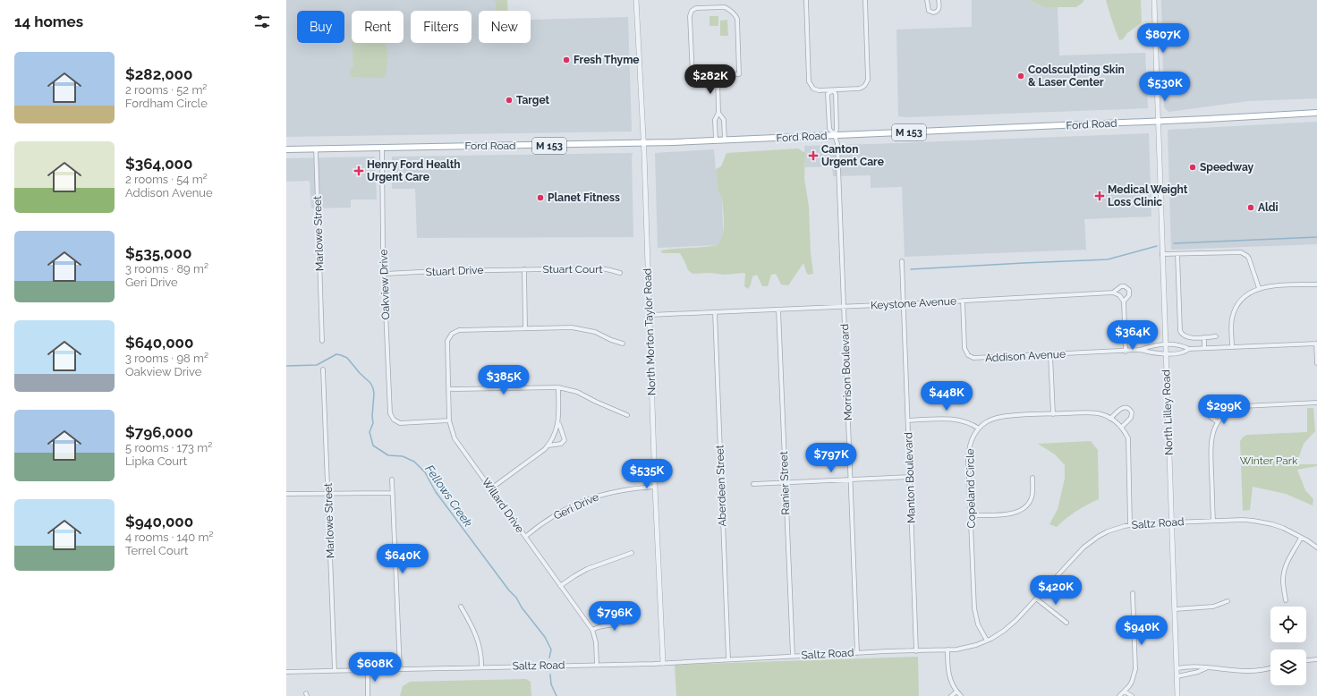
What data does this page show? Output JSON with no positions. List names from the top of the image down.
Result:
{
  "streets": {
    "main road": ["Ford Road", "M 153"],
    "street": [
      "Marlowe Street",
      "Stuart Court",
      "Stuart Drive",
      "Oakview Drive",
      "Keystone Avenue",
      "North Morton Taylor Road",
      "Addison Avenue",
      "Morrison Boulevard",
      "North Lilley Road",
      "Manton Boulevard",
      "Ranier Street",
      "Aberdeen Street",
      "Copeland Circle",
      "Willard Drive",
      "Geri Drive",
      "Saltz Road"
    ]
  },
  "crossings": [
    ["Ford Road", "Marlowe Street"],
    ["Ford Road", "Oakview Drive"],
    ["Ford Road", "North Morton Taylor Road"],
    ["Ford Road", "Morrison Boulevard"],
    ["Ford Road", "North Lilley Road"],
    ["Marlowe Street", "Saltz Road"],
    ["Stuart Court", "Stuart Drive"],
    ["Stuart Drive", "Oakview Drive"],
    ["Oakview Drive", "Willard Drive"],
    ["Keystone Avenue", "North Morton Taylor Road"],
    ["Keystone Avenue", "Addison Avenue"],
    ["Keystone Avenue", "Morrison Boulevard"],
    ["Keystone Avenue", "Manton Boulevard"],
    ["Keystone Avenue", "Ranier Street"],
    ["Keystone Avenue", "Aberdeen Street"],
    ["North Morton Taylor Road", "Geri Drive"],
    ["North Morton Taylor Road", "Saltz Road"],
    ["Addison Avenue", "North Lilley Road"],
    ["Morrison Boulevard", "Saltz Road"],
    ["North Lilley Road", "Saltz Road"],
    ["Manton Boulevard", "Saltz Road"],
    ["Ranier Street", "Saltz Road"],
    ["Aberdeen Street", "Saltz Road"],
    ["Copeland Circle", "Saltz Road"],
    ["Willard Drive", "Geri Drive"],
    ["Willard Drive", "Saltz Road"]
  ],
  "water": ["Fellows Creek"],
  "parks": ["Winter Park"],
  "places": {
    "other": [
      "Fresh Thyme",
      "Coolsculpting Skin & Laser Center",
      "Target",
      "Speedway",
      "Planet Fitness",
      "Aldi"
    ],
    "health": ["Canton Urgent Care", "Henry Ford Health Urgent Care", "Medical Weight Loss Clinic"]
  },
  "page": {
    "heading": "14 homes",
    "chip": [
      "Buy",
      "Rent",
      "Filters",
      "New"
    ],
    "price": [
      "$807K",
      "$282K",
      "$530K",
      "$364K",
      "$385K",
      "$448K",
      "$299K",
      "$797K",
      "$535K",
      "$640K",
      "$420K",
      "$796K",
      "$940K",
      "$608K"
    ],
    "list": [
      {
        "name": "$282,000",
        "note": "2 rooms · 52 m² · Fordham Circle"
      },
      {
        "name": "$364,000",
        "note": "2 rooms · 54 m² · Addison Avenue"
      },
      {
        "name": "$535,000",
        "note": "3 rooms · 89 m² · Geri Drive"
      },
      {
        "name": "$640,000",
        "note": "3 rooms · 98 m² · Oakview Drive"
      },
      {
        "name": "$796,000",
        "note": "5 rooms · 173 m² · Lipka Court"
      },
      {
        "name": "$940,000",
        "note": "4 rooms · 140 m² · Terrel Court"
      }
    ]
  }
}
